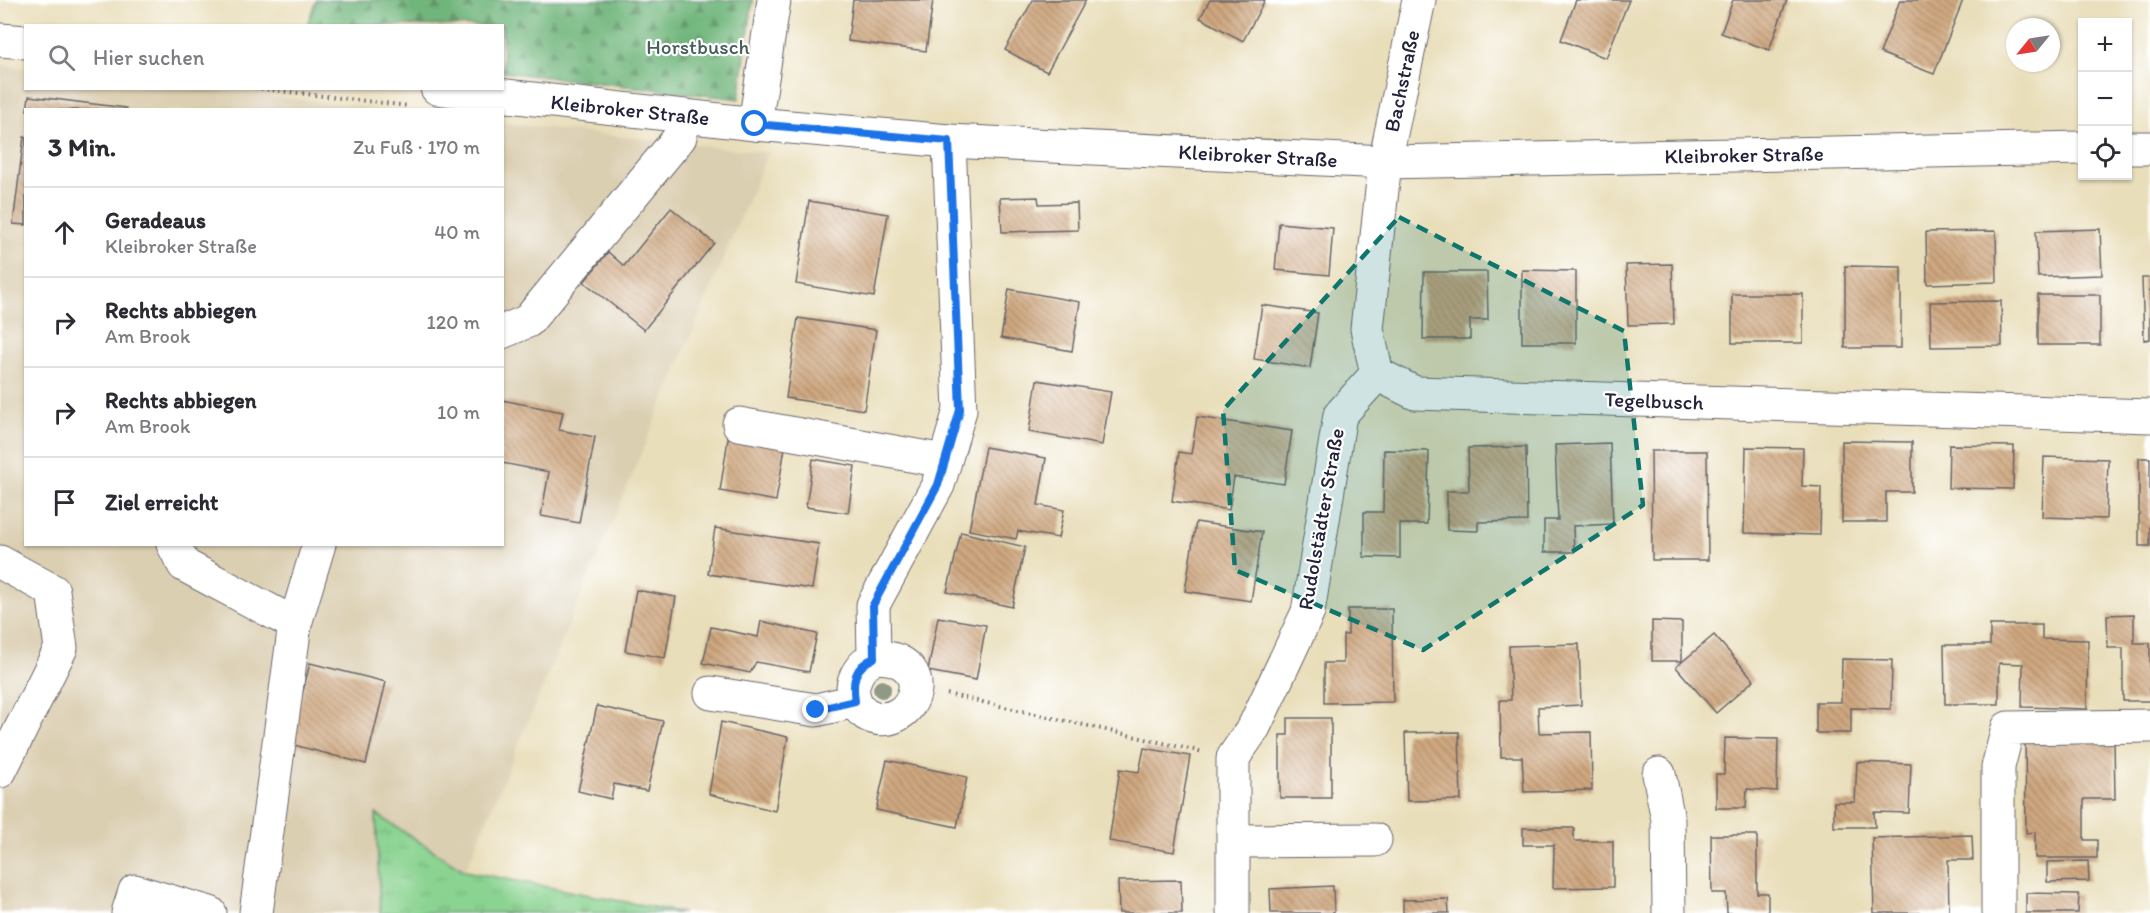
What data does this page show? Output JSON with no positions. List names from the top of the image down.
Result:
{
  "streets": {
    "street": [
      "Bachstraße",
      "Kleibroker Straße",
      "Tegelbusch",
      "Rudolstädter Straße"
    ]
  },
  "crossings": [
    ["Bachstraße", "Kleibroker Straße"],
    ["Tegelbusch", "Rudolstädter Straße"]
  ],
  "parks": ["Horstbusch"],
  "north": "bottom left",
  "page": {
    "map_buttons": ["+", "−"],
    "search": "Hier suchen",
    "heading": ["3 Min.", "Zu Fuß · 170 m"],
    "list": [
      ["Geradeaus", "Kleibroker Straße", "40 m"],
      ["Rechts abbiegen", "Am Brook", "120 m"],
      ["Rechts abbiegen", "Am Brook", "10 m"],
      "Ziel erreicht"
    ]
  }
}
